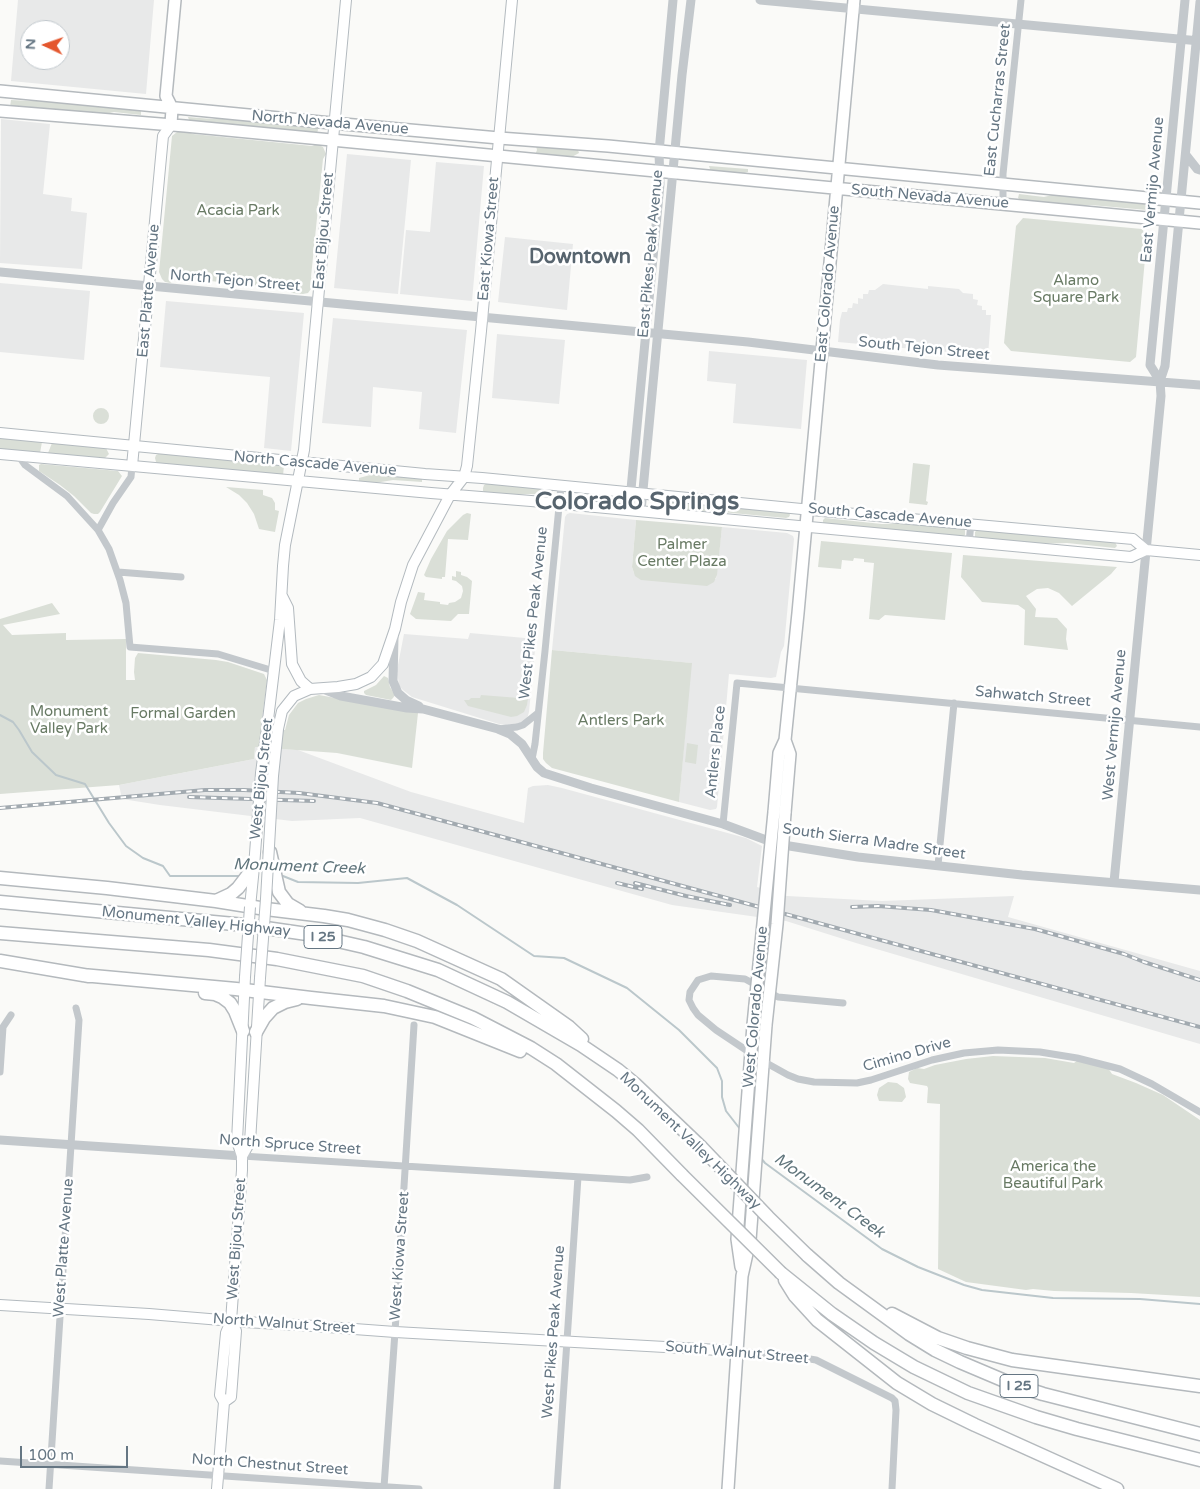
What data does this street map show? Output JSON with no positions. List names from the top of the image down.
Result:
{
  "streets": {
    "highway": ["Monument Valley Highway", "I 25"],
    "main road": [
      "North Nevada Avenue",
      "South Nevada Avenue",
      "East Bijou Street",
      "East Kiowa Street",
      "East Colorado Avenue",
      "East Platte Avenue",
      "North Cascade Avenue",
      "South Cascade Avenue",
      "West Bijou Street",
      "West Colorado Avenue",
      "North Walnut Street",
      "South Walnut Street"
    ],
    "street": [
      "East Cucharras Street",
      "East Vermijo Avenue",
      "East Pikes Peak Avenue",
      "North Tejon Street",
      "South Tejon Street",
      "West Pikes Peak Avenue",
      "Sahwatch Street",
      "West Vermijo Avenue",
      "Antlers Place",
      "South Sierra Madre Street",
      "Cimino Drive",
      "North Spruce Street",
      "West Platte Avenue",
      "West Kiowa Street",
      "North Chestnut Street"
    ]
  },
  "crossings": [
    ["East Cucharras Street", "South Nevada Avenue"],
    ["North Nevada Avenue", "South Nevada Avenue"],
    ["North Nevada Avenue", "East Bijou Street"],
    ["North Nevada Avenue", "East Kiowa Street"],
    ["North Nevada Avenue", "East Pikes Peak Avenue"],
    ["East Vermijo Avenue", "South Nevada Avenue"],
    ["East Vermijo Avenue", "South Tejon Street"],
    ["East Vermijo Avenue", "South Cascade Avenue"],
    ["East Vermijo Avenue", "West Vermijo Avenue"],
    ["South Nevada Avenue", "East Pikes Peak Avenue"],
    ["South Nevada Avenue", "East Colorado Avenue"],
    ["East Bijou Street", "North Tejon Street"],
    ["East Bijou Street", "North Cascade Avenue"],
    ["East Bijou Street", "West Bijou Street"],
    ["East Kiowa Street", "North Tejon Street"],
    ["East Kiowa Street", "North Cascade Avenue"],
    ["East Pikes Peak Avenue", "North Tejon Street"],
    ["East Pikes Peak Avenue", "South Tejon Street"],
    ["East Pikes Peak Avenue", "North Cascade Avenue"],
    ["East Pikes Peak Avenue", "South Cascade Avenue"],
    ["North Tejon Street", "East Platte Avenue"],
    ["North Tejon Street", "South Tejon Street"],
    ["East Colorado Avenue", "South Tejon Street"],
    ["East Colorado Avenue", "South Cascade Avenue"],
    ["East Colorado Avenue", "West Colorado Avenue"],
    ["East Platte Avenue", "North Cascade Avenue"],
    ["North Cascade Avenue", "South Cascade Avenue"],
    ["North Cascade Avenue", "West Pikes Peak Avenue"],
    ["North Cascade Avenue", "West Bijou Street"],
    ["South Cascade Avenue", "West Colorado Avenue"],
    ["West Pikes Peak Avenue", "South Sierra Madre Street"],
    ["West Pikes Peak Avenue", "North Spruce Street"],
    ["West Pikes Peak Avenue", "North Walnut Street"],
    ["West Pikes Peak Avenue", "South Walnut Street"],
    ["Sahwatch Street", "West Vermijo Avenue"],
    ["Sahwatch Street", "Antlers Place"],
    ["Sahwatch Street", "West Colorado Avenue"],
    ["West Vermijo Avenue", "South Sierra Madre Street"],
    ["Antlers Place", "South Sierra Madre Street"],
    ["Antlers Place", "West Colorado Avenue"],
    ["West Bijou Street", "North Spruce Street"],
    ["West Bijou Street", "North Walnut Street"],
    ["West Bijou Street", "North Chestnut Street"],
    ["West Colorado Avenue", "Cimino Drive"],
    ["West Colorado Avenue", "South Walnut Street"],
    ["North Spruce Street", "West Platte Avenue"],
    ["North Spruce Street", "West Kiowa Street"],
    ["West Platte Avenue", "North Walnut Street"],
    ["West Platte Avenue", "North Chestnut Street"],
    ["West Kiowa Street", "North Walnut Street"],
    ["West Kiowa Street", "North Chestnut Street"],
    ["North Walnut Street", "South Walnut Street"]
  ],
  "districts": ["Downtown", "Colorado Springs"],
  "water": ["Monument Creek"],
  "parks": [
    "Acacia Park",
    "Alamo Square Park",
    "Palmer Center Plaza",
    "Monument Valley Park",
    "Formal Garden",
    "Antlers Park",
    "America the Beautiful Park"
  ],
  "scale_bar": "100 m",
  "north": "left"
}
